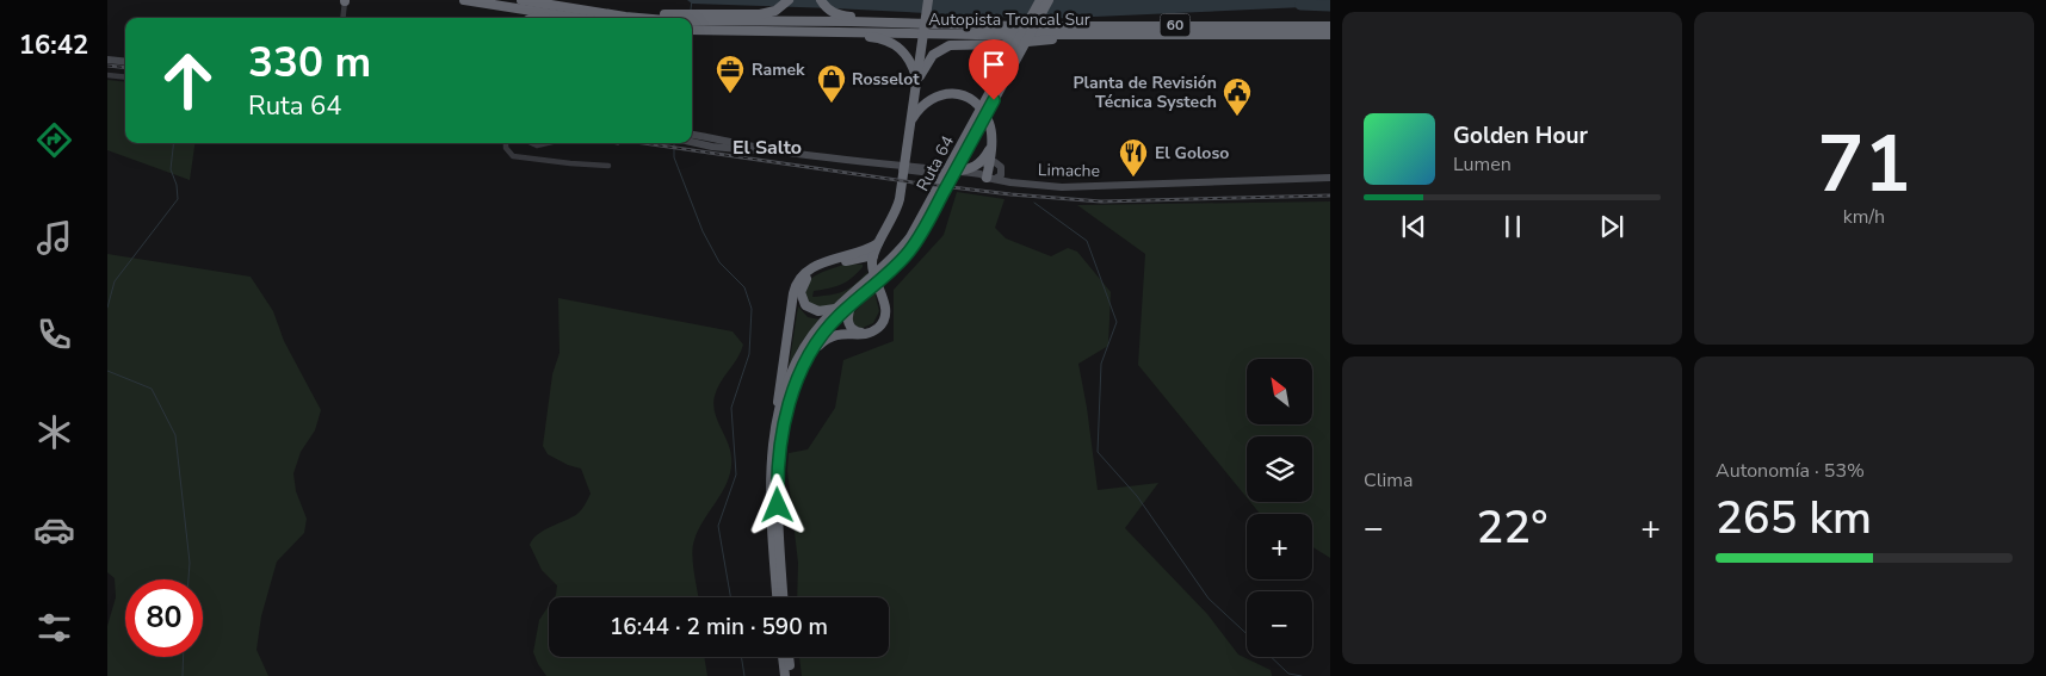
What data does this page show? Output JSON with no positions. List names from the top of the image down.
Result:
{
  "streets": {
    "highway": ["Autopista Troncal Sur", "60", "Ruta 64"],
    "main road": ["Limache"]
  },
  "districts": ["El Salto"],
  "places": {
    "office": ["Ramek"],
    "shop": ["Rosselot"],
    "public building": ["Planta de Revisión Técnica Systech"],
    "restaurant": ["El Goloso"]
  },
  "north": "top left",
  "page": {
    "tabs": "16:42",
    "tile": [
      ["71", "km/h"],
      "Clima",
      ["Autonomía · 53%", "265 km"]
    ],
    "turn": ["330 m", "Ruta 64"],
    "song": ["Golden Hour", "Lumen"],
    "map_buttons": ["+", "−"],
    "heat": ["−", "22°", "+"],
    "limit": "80",
    "trip": "16:44 · 2 min · 590 m"
  }
}
